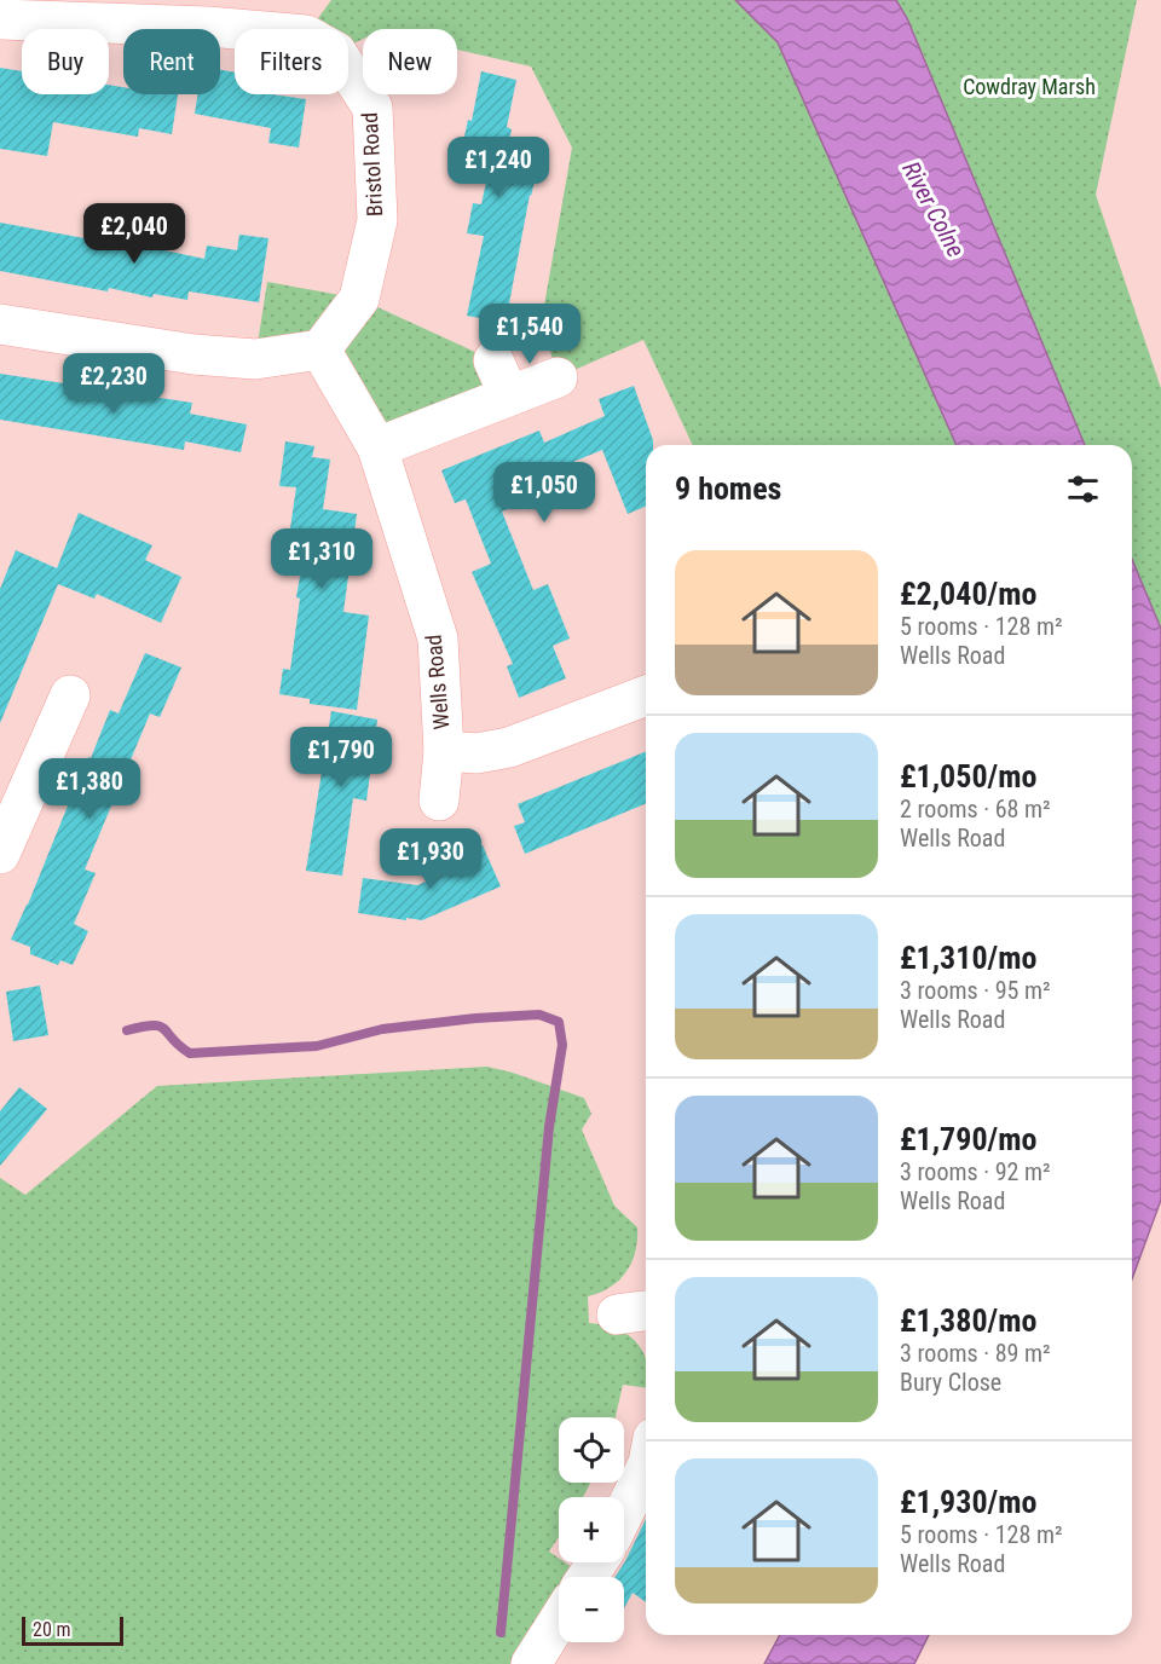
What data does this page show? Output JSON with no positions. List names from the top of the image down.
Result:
{
  "streets": {
    "street": ["Bristol Road", "Wells Road"]
  },
  "crossings": [
    ["Bristol Road", "Wells Road"]
  ],
  "water": ["River Colne"],
  "parks": ["Cowdray Marsh"],
  "scale_bar": "20 m",
  "page": {
    "chip": [
      "Buy",
      "Rent",
      "Filters",
      "New"
    ],
    "price": [
      "£1,240",
      "£2,040",
      "£1,540",
      "£2,230",
      "£1,050",
      "£1,310",
      "£1,790",
      "£1,380",
      "£1,930"
    ],
    "heading": "9 homes",
    "list": [
      {
        "name": "£2,040/mo",
        "note": "5 rooms · 128 m² · Wells Road"
      },
      {
        "name": "£1,050/mo",
        "note": "2 rooms · 68 m² · Wells Road"
      },
      {
        "name": "£1,310/mo",
        "note": "3 rooms · 95 m² · Wells Road"
      },
      {
        "name": "£1,790/mo",
        "note": "3 rooms · 92 m² · Wells Road"
      },
      {
        "name": "£1,380/mo",
        "note": "3 rooms · 89 m² · Bury Close"
      },
      {
        "name": "£1,930/mo",
        "note": "5 rooms · 128 m² · Wells Road"
      }
    ],
    "map_buttons": ["+", "−"],
    "scale": "20 m"
  }
}
